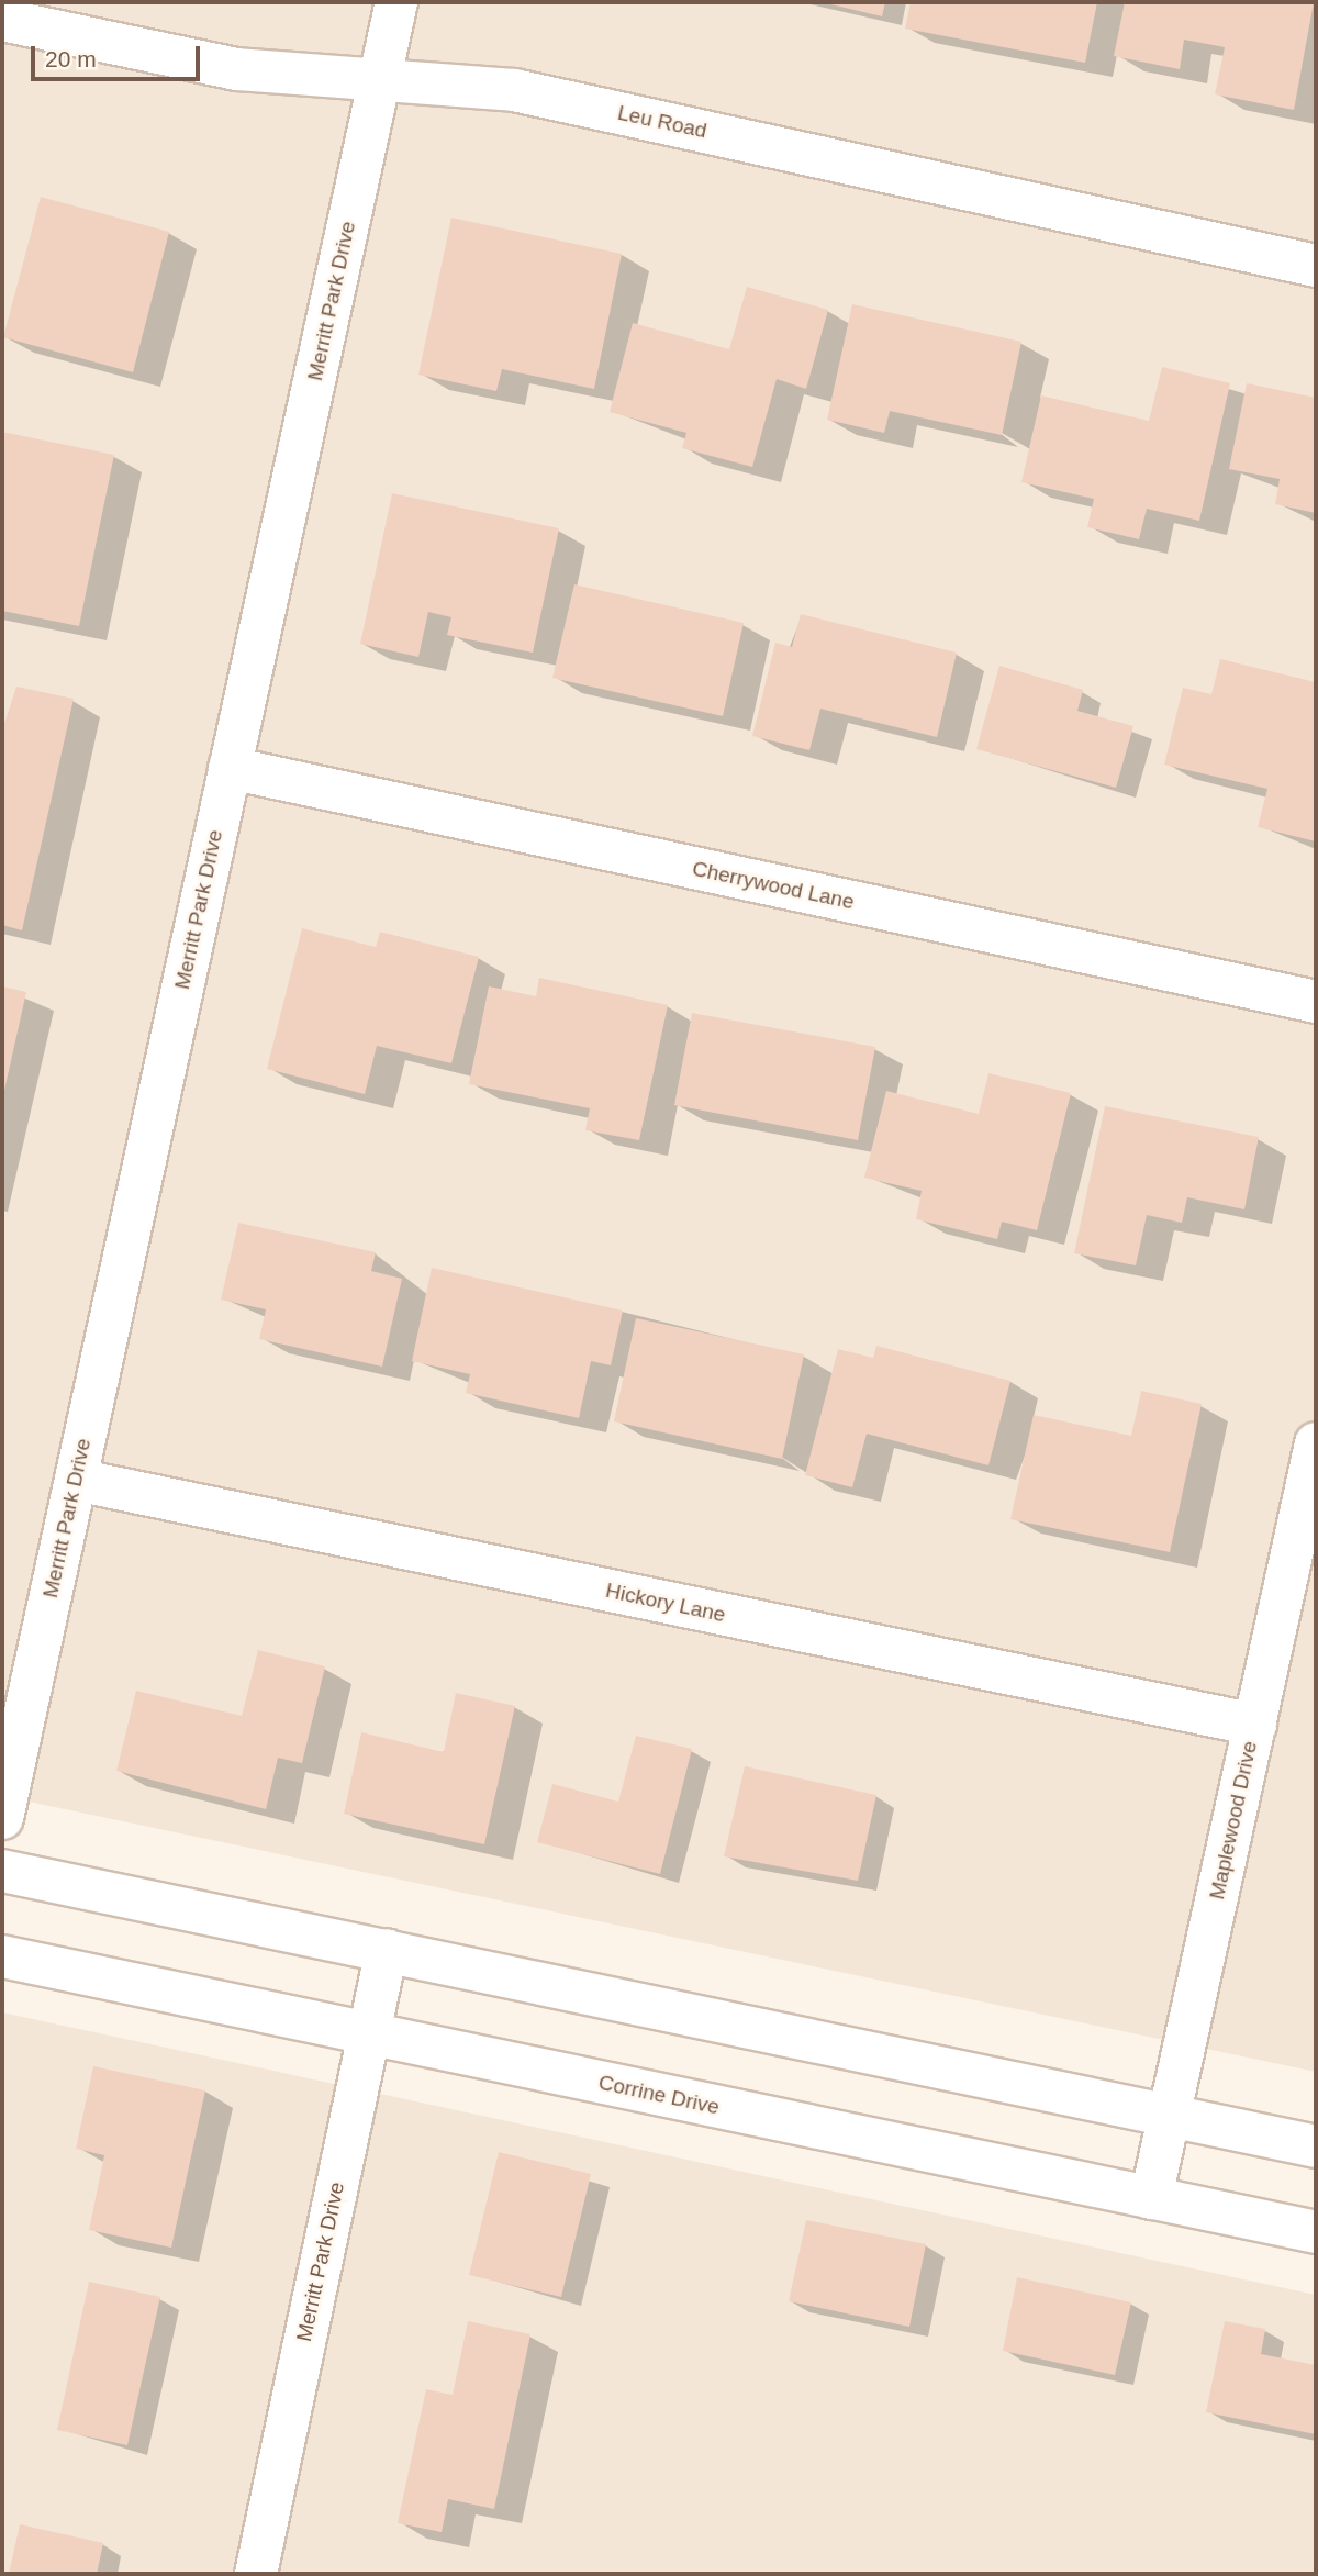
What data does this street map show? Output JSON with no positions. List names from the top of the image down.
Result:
{
  "streets": {
    "street": [
      "Leu Road",
      "Merritt Park Drive",
      "Cherrywood Lane",
      "Hickory Lane",
      "Maplewood Drive",
      "Corrine Drive"
    ]
  },
  "crossings": [
    ["Leu Road", "Merritt Park Drive"],
    ["Merritt Park Drive", "Cherrywood Lane"],
    ["Merritt Park Drive", "Hickory Lane"],
    ["Merritt Park Drive", "Corrine Drive"],
    ["Hickory Lane", "Maplewood Drive"],
    ["Maplewood Drive", "Corrine Drive"]
  ],
  "scale_bar": "20 m"
}
